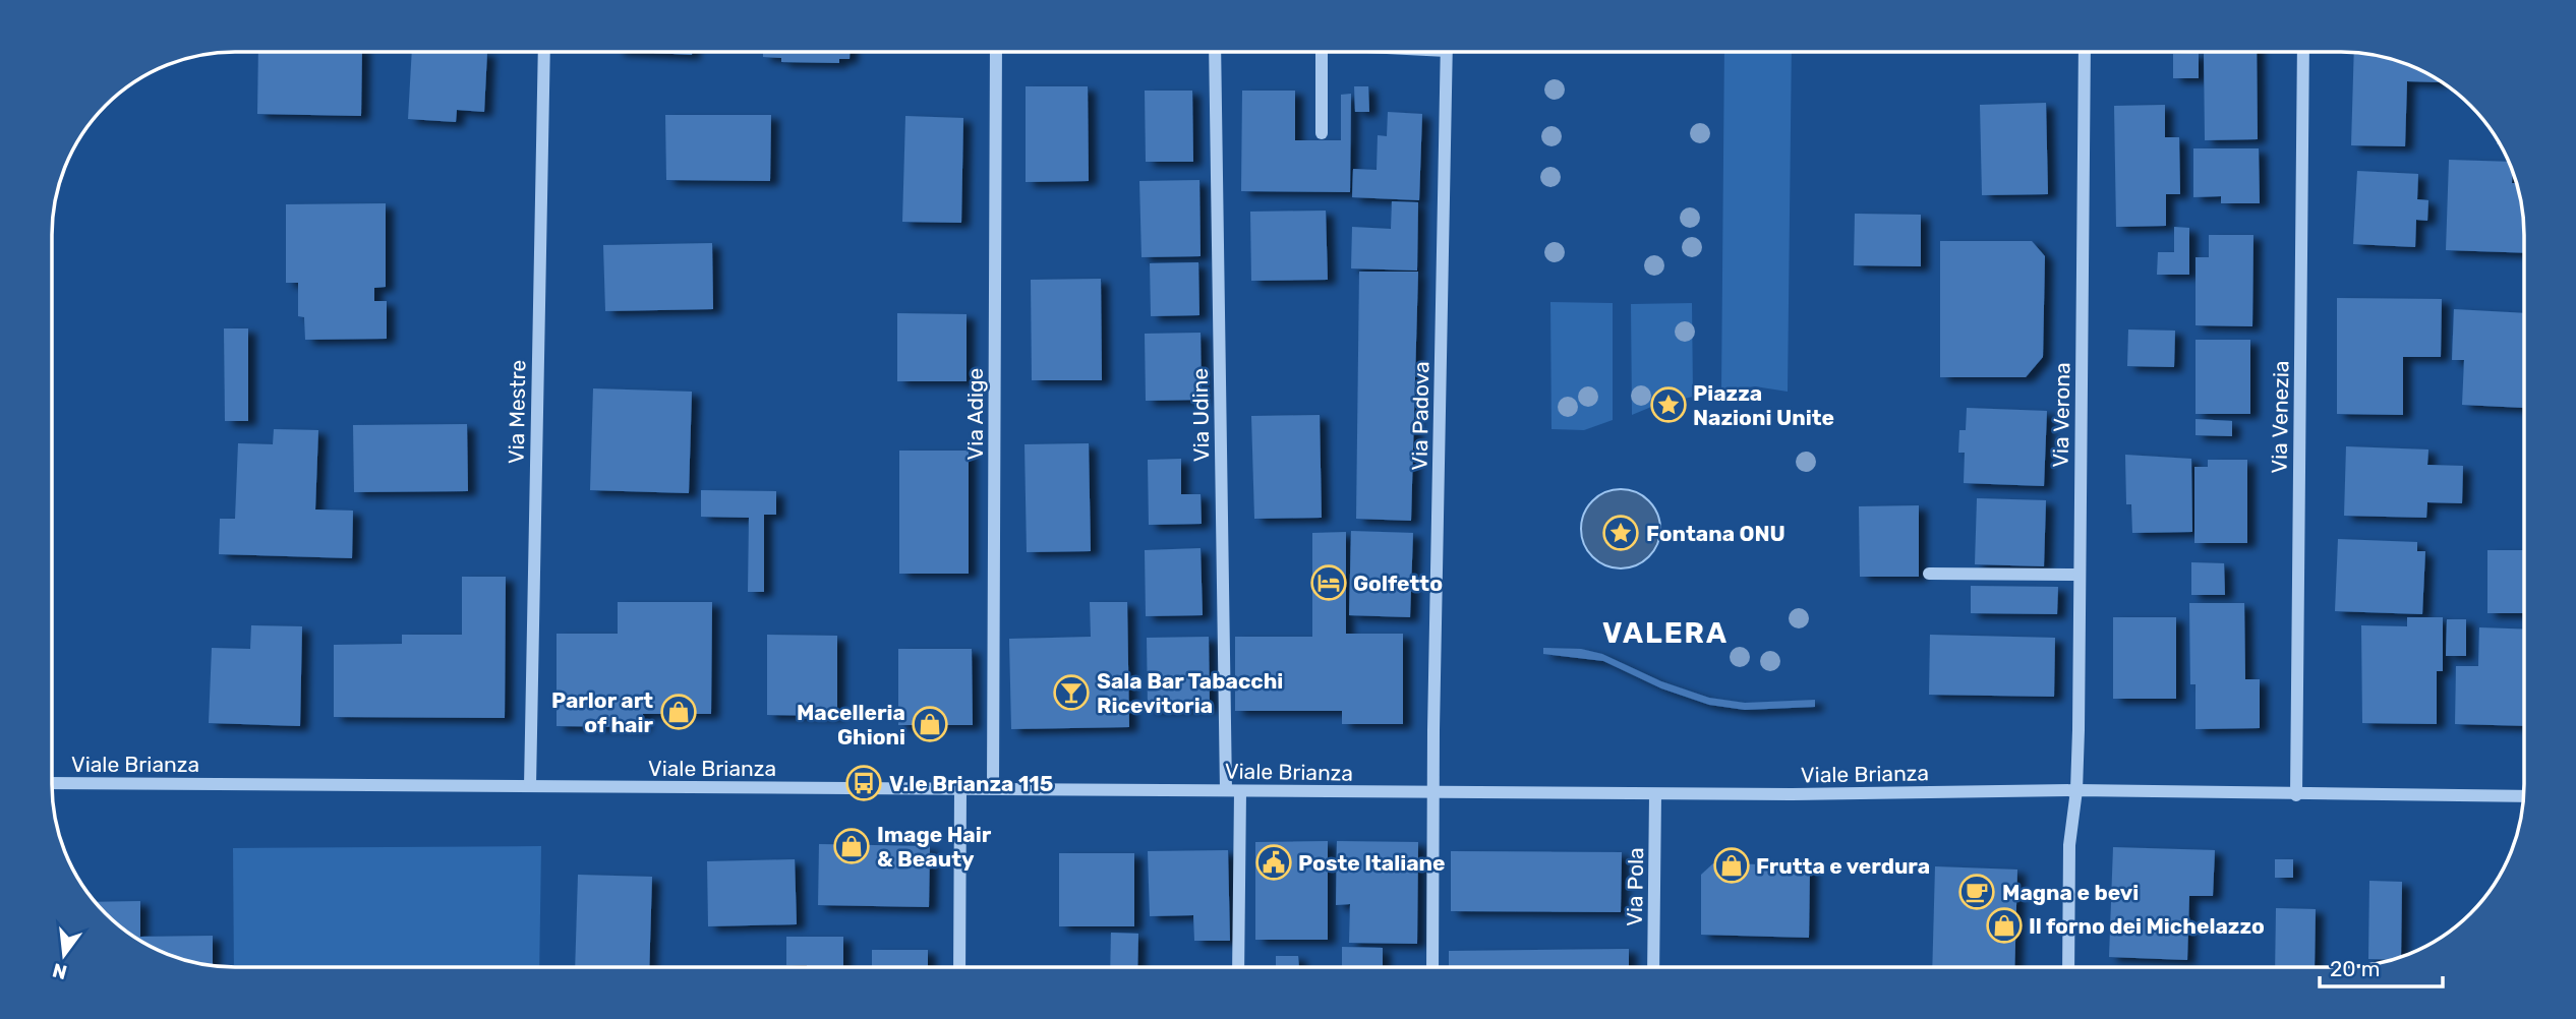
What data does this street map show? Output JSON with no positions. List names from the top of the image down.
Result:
{
  "streets": {
    "street": [
      "Via Mestre",
      "Via Adige",
      "Via Udine",
      "Via Verona",
      "Via Padova",
      "Via Venezia",
      "Viale Brianza",
      "Via Pola"
    ]
  },
  "crossings": [
    ["Via Mestre", "Viale Brianza"],
    ["Via Adige", "Viale Brianza"],
    ["Via Udine", "Viale Brianza"],
    ["Via Verona", "Viale Brianza"],
    ["Via Padova", "Viale Brianza"],
    ["Via Venezia", "Viale Brianza"],
    ["Viale Brianza", "Via Pola"]
  ],
  "districts": ["VALERA"],
  "places": {
    "place": ["Piazza Nazioni Unite", "Fontana ONU"],
    "hotel": ["Golfetto"],
    "bar": ["Sala Bar Tabacchi Ricevitoria"],
    "shop": [
      "Parlor art of hair",
      "Macelleria Ghioni",
      "Image Hair & Beauty",
      "Frutta e verdura",
      "Il forno dei Michelazzo"
    ],
    "bus stop": ["V.le Brianza 115"],
    "public building": ["Poste Italiane"],
    "cafe": ["Magna e bevi"]
  },
  "scale_bar": "20 m",
  "north": "bottom"
}
